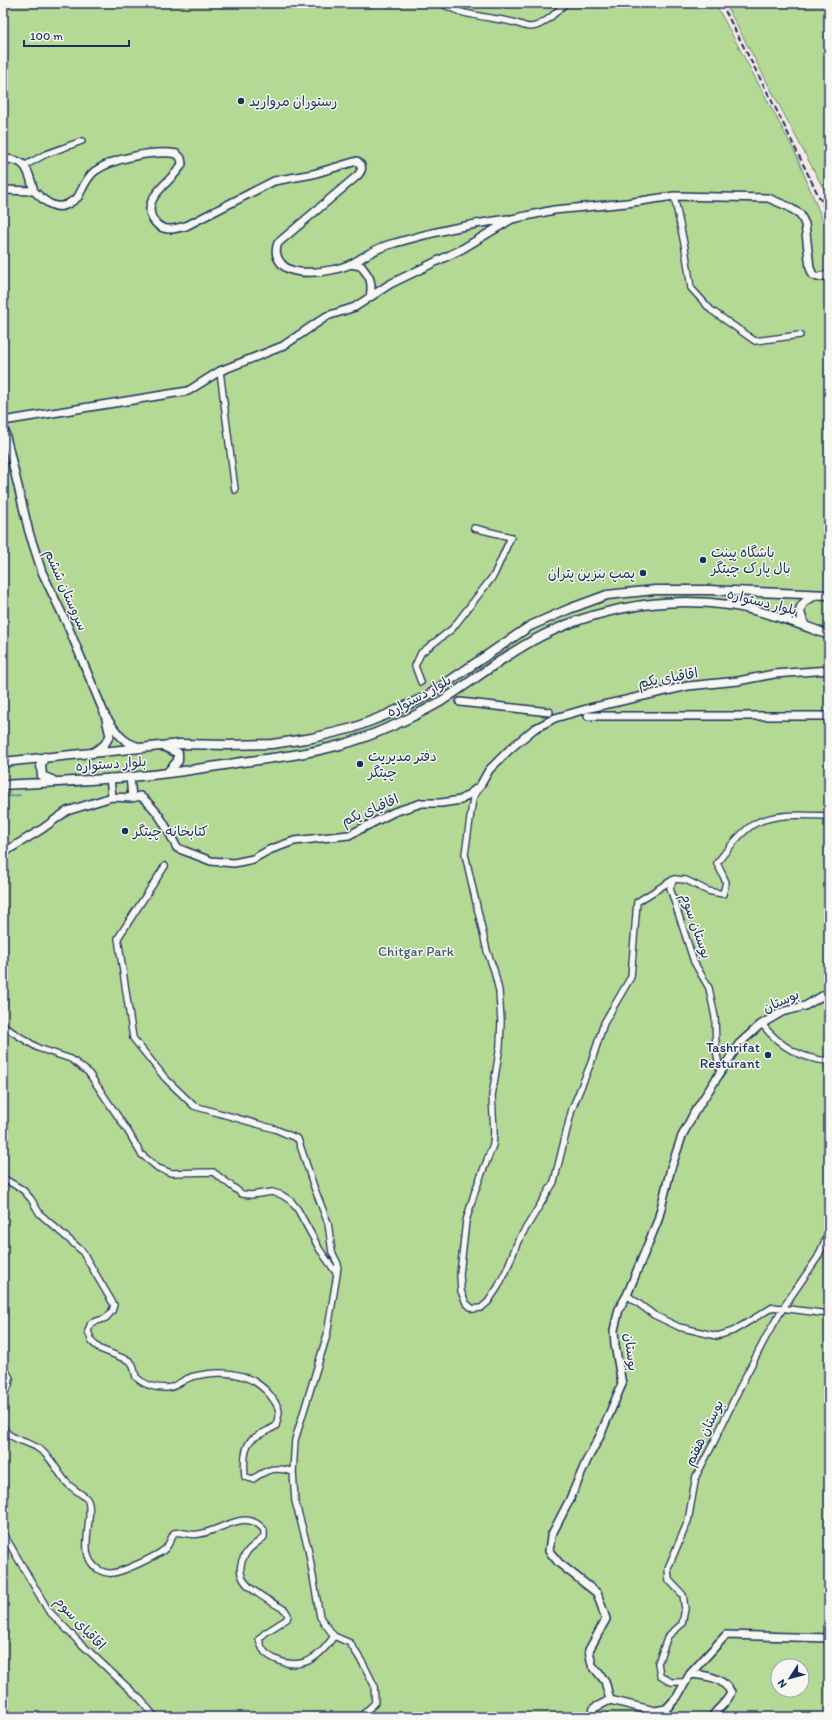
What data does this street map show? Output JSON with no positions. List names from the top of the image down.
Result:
{
  "streets": {
    "main road": ["بلوار دستواره"],
    "street": [
      "سروستان ششم",
      "اقاقیای یکم",
      "بوستان سوم",
      "بوستان",
      "بوستان هفتم",
      "اقاقیای سوم"
    ]
  },
  "crossings": [
    ["بوستان سوم", "بوستان"]
  ],
  "parks": ["Chitgar Park"],
  "places": [
    "رستوران مروارید",
    "باشگاه پینت بال پارک چیتگر",
    "پمپ بنزین پتران",
    "دفتر مدیریت چیتگر",
    "کتابخانه چیتگر",
    "Tashrifat Resturant"
  ],
  "scale_bar": "100 m",
  "north": "bottom left"
}
